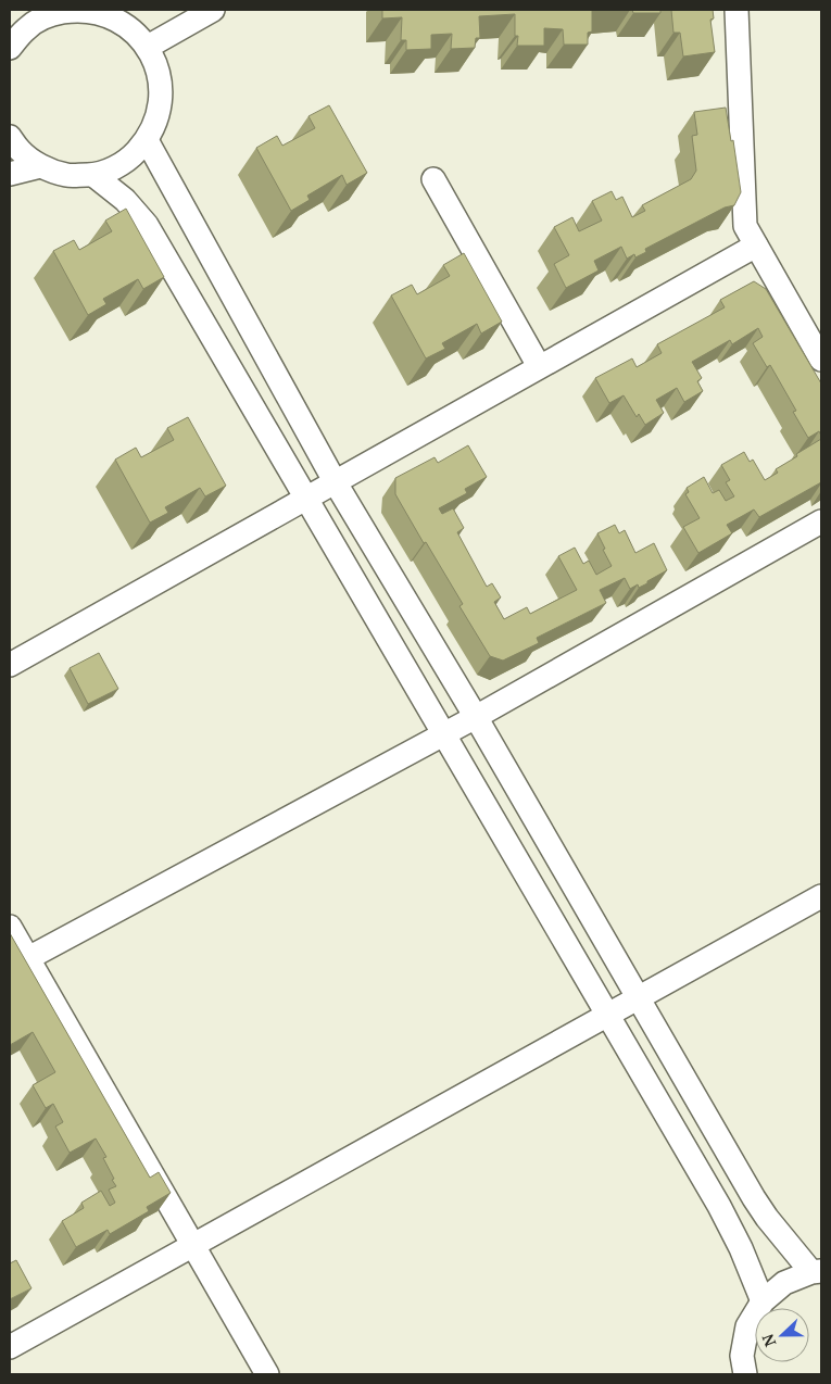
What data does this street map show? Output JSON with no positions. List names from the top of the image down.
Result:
{
  "north": "left"
}
